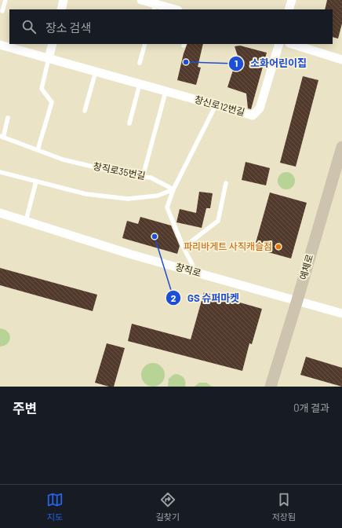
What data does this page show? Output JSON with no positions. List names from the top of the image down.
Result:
{
  "streets": {
    "street": ["창신로12번길", "예체로", "창직로"],
    "lane": ["창직로35번길"]
  },
  "crossings": [
    ["예체로", "창직로"]
  ],
  "places": ["소화어린이집", "GS 슈퍼마켓", "파리바게트 사직캐슬점"],
  "page": {
    "search": "장소 검색",
    "heading": ["주변", "0개 결과"],
    "nav": ["지도", "길찾기", "저장됨"]
  }
}
